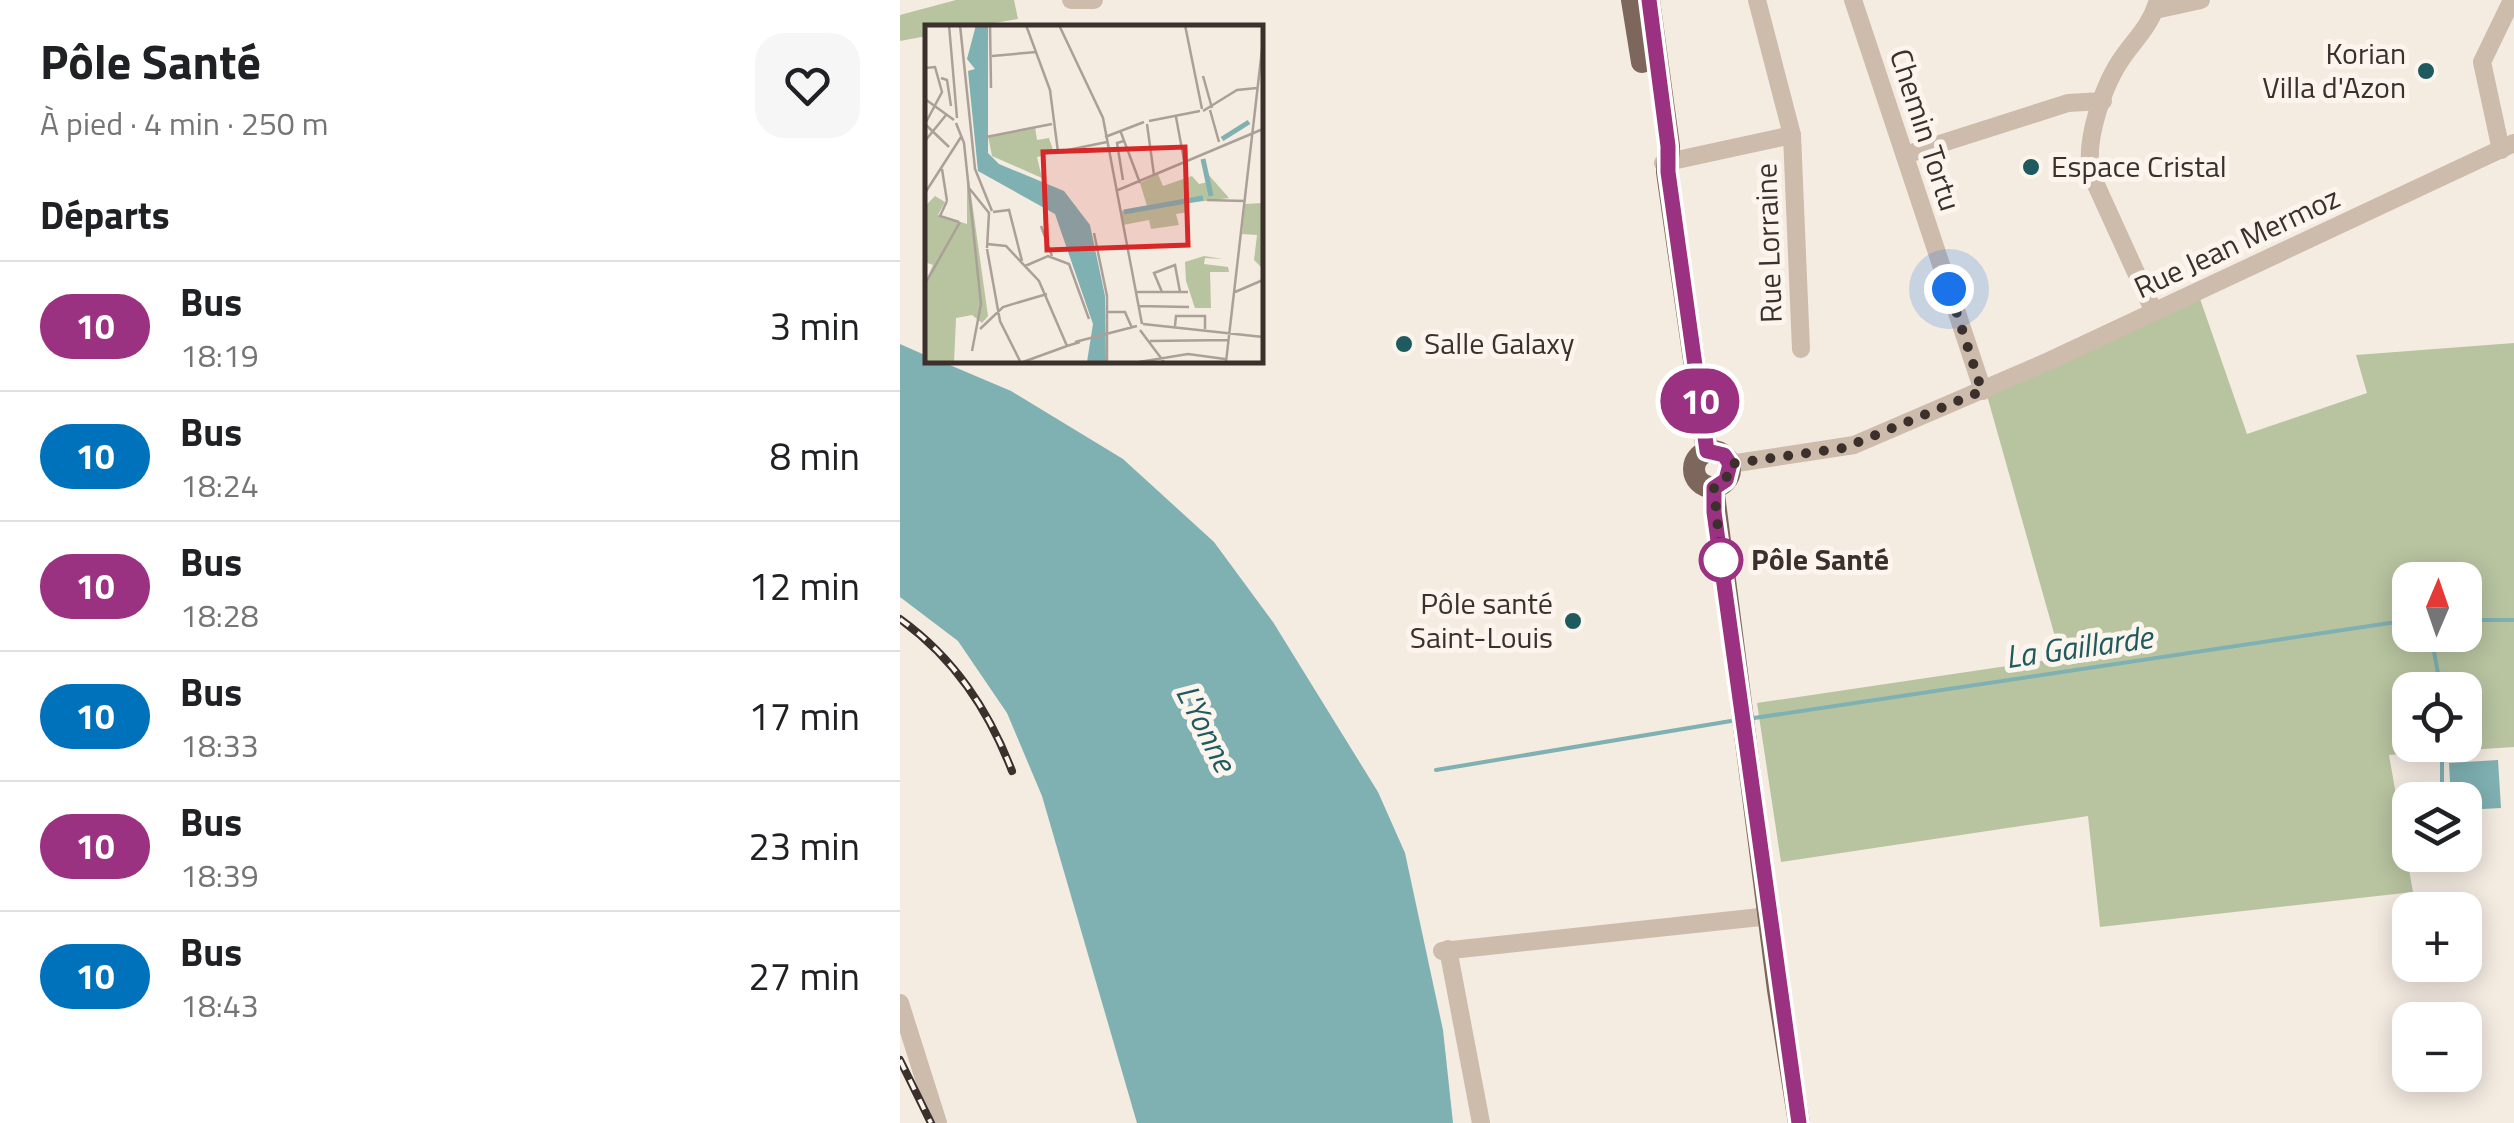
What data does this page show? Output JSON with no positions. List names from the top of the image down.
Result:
{
  "streets": {
    "street": ["Chemin Tortu", "Rue Lorraine", "Rue Jean Mermoz"]
  },
  "crossings": [
    ["Chemin Tortu", "Rue Jean Mermoz"]
  ],
  "water": ["La Gaillarde", "L'Yonne"],
  "places": [
    "Korian Villa d'Azon",
    "Espace Cristal",
    "Salle Galaxy",
    "Pôle Santé",
    "Pôle santé Saint-Louis"
  ],
  "lines": ["bus line 10"],
  "north": "top",
  "page": {
    "heading": [
      ["Pôle Santé", "À pied · 4 min · 250 m"],
      "Départs"
    ],
    "on_map": "10",
    "list": [
      {
        "mark": "10",
        "name": "Bus",
        "note": "18:19",
        "value": "3 min"
      },
      {
        "mark": "10",
        "name": "Bus",
        "note": "18:24",
        "value": "8 min"
      },
      {
        "mark": "10",
        "name": "Bus",
        "note": "18:28",
        "value": "12 min"
      },
      {
        "mark": "10",
        "name": "Bus",
        "note": "18:33",
        "value": "17 min"
      },
      {
        "mark": "10",
        "name": "Bus",
        "note": "18:39",
        "value": "23 min"
      },
      {
        "mark": "10",
        "name": "Bus",
        "note": "18:43",
        "value": "27 min"
      }
    ],
    "map_buttons": ["+", "−"]
  }
}
